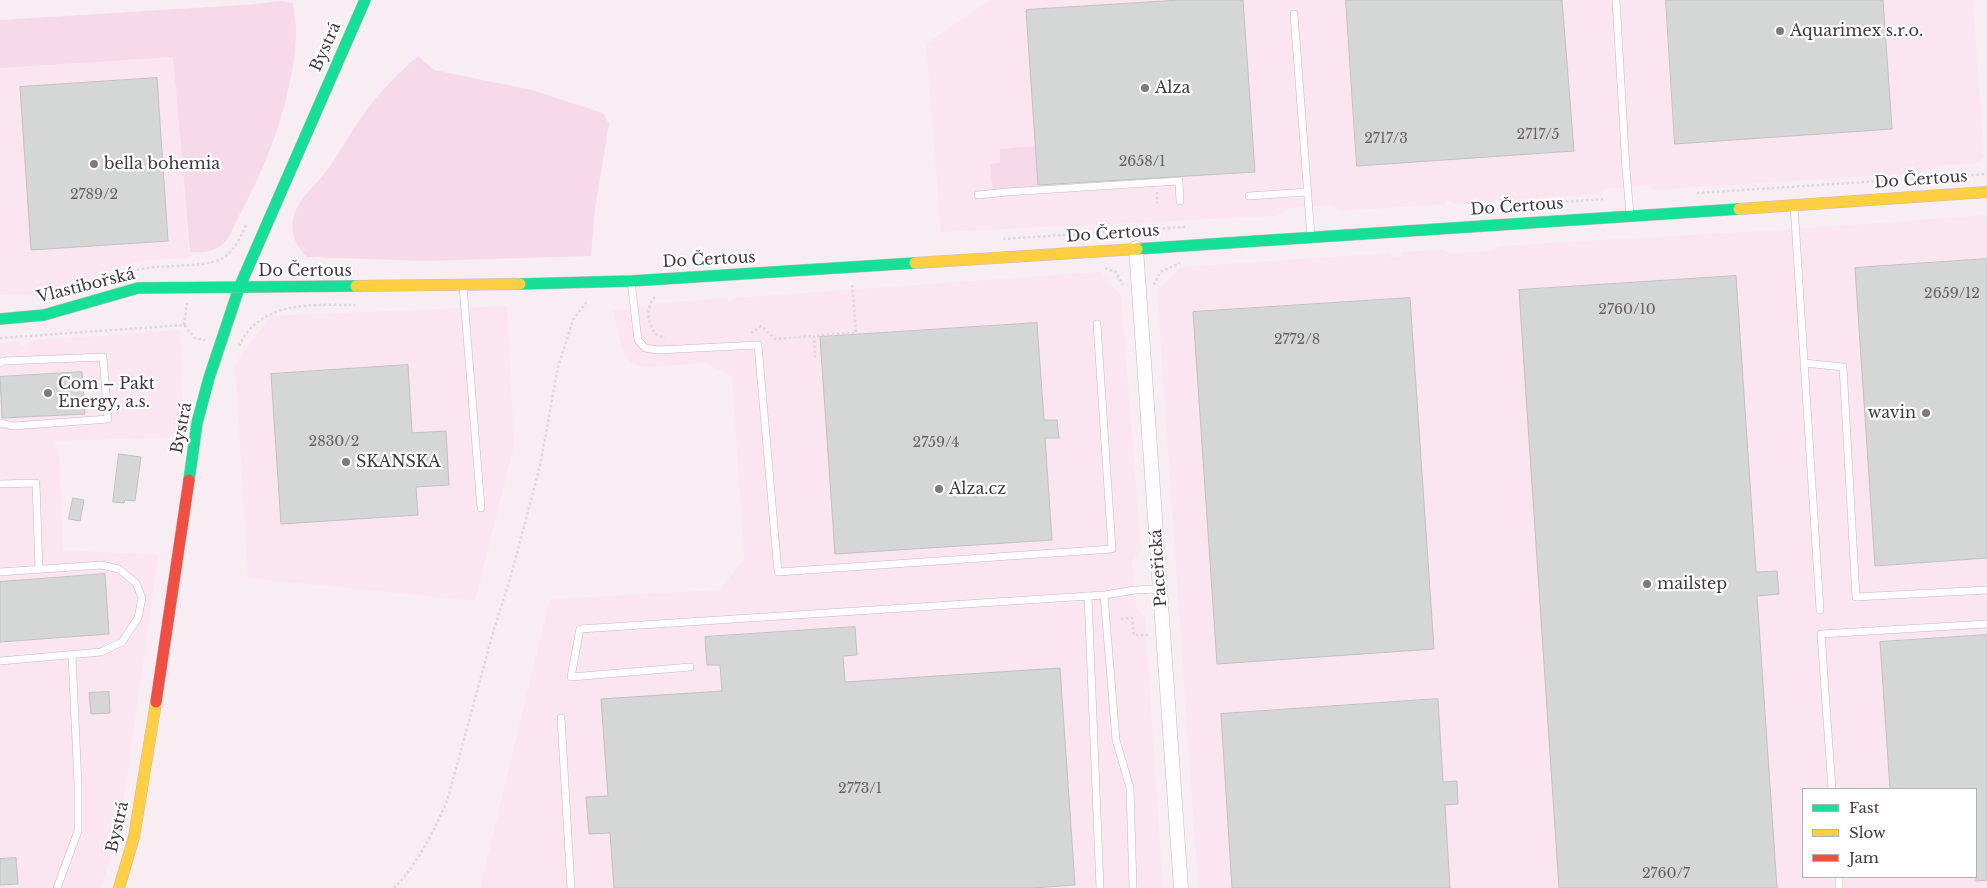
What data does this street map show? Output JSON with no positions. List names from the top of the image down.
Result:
{
  "streets": {
    "street": [
      "Bystrá",
      "Do Čertous",
      "Vlastibořská",
      "Paceřická"
    ]
  },
  "crossings": [
    ["Bystrá", "Do Čertous"],
    ["Bystrá", "Vlastibořská"],
    ["Do Čertous", "Vlastibořská"],
    ["Do Čertous", "Paceřická"]
  ],
  "places": [
    "Aquarimex s.r.o.",
    "Alza",
    "bella bohemia",
    "Com – Pakt Energy, a.s.",
    "wavin",
    "SKANSKA",
    "Alza.cz",
    "mailstep"
  ],
  "house_numbers": [
    "2717/5",
    "2717/3",
    "2658/1",
    "2789/2",
    "2659/12",
    "2760/10",
    "2772/8",
    "2830/2",
    "2759/4",
    "2773/1",
    "2760/7"
  ],
  "legend": ["Fast", "Slow", "Jam"]
}
